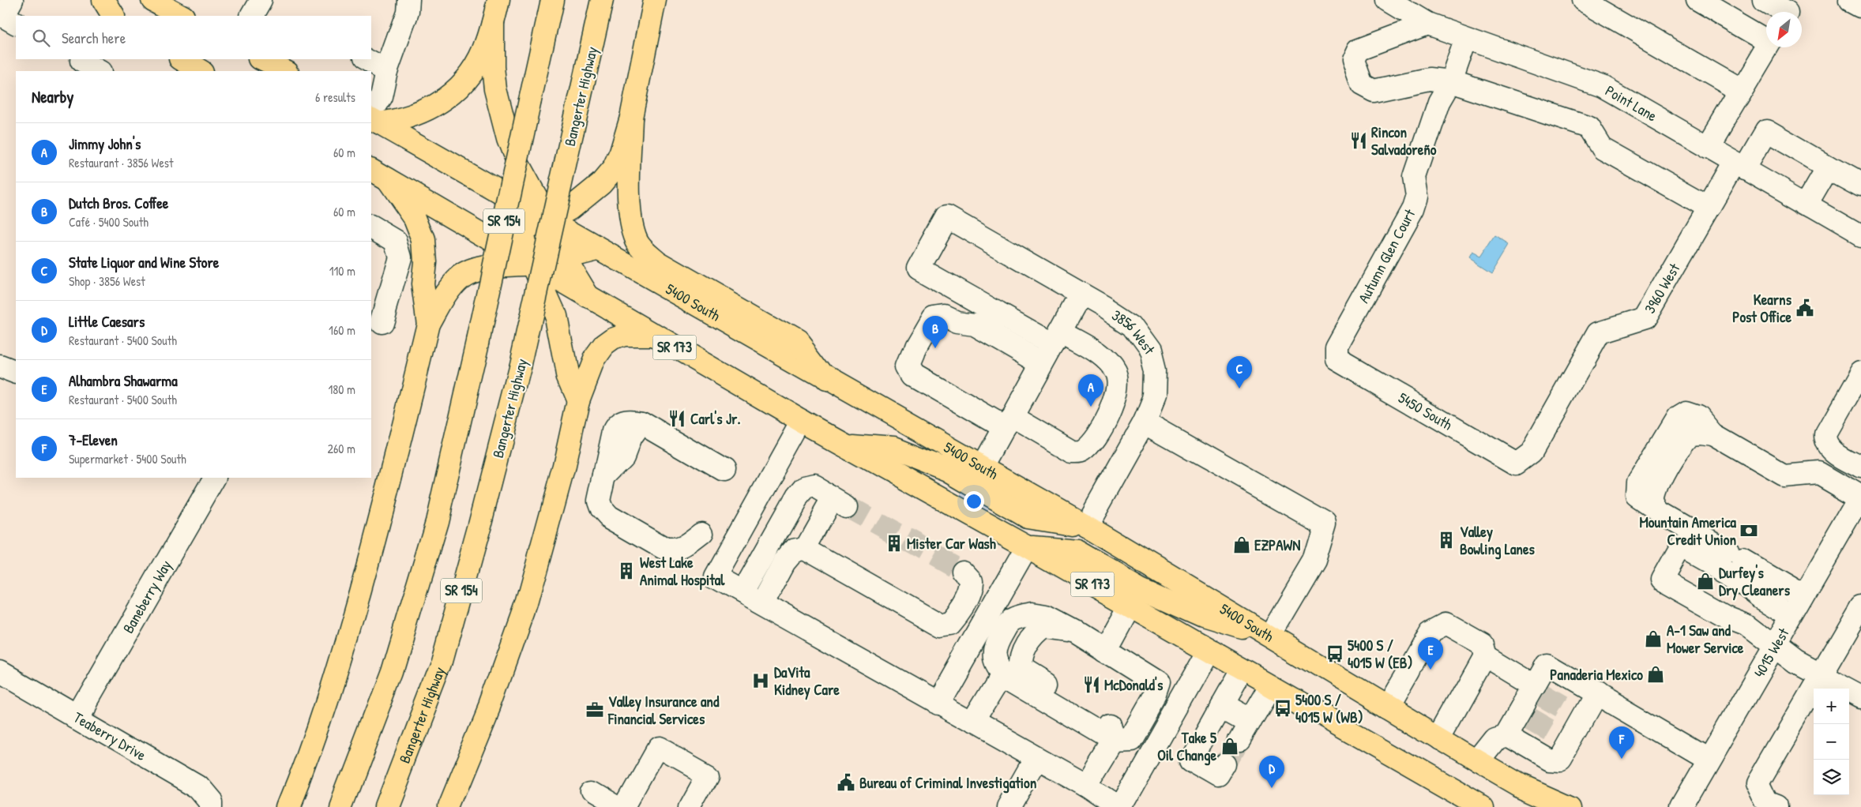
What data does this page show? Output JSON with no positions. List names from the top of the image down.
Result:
{
  "streets": {
    "main road": [
      "Bangerter Highway",
      "SR 154",
      "5400 South",
      "SR 173"
    ],
    "street": [
      "Point Lane",
      "Autumn Glen Court",
      "3960 West",
      "3856 West",
      "5450 South",
      "Baneberry Way",
      "4015 West",
      "Teaberry Drive"
    ]
  },
  "crossings": [
    ["Point Lane", "Autumn Glen Court"],
    ["Point Lane", "3960 West"],
    ["Autumn Glen Court", "5450 South"],
    ["3960 West", "5450 South"],
    ["5400 South", "3856 West"],
    ["Baneberry Way", "Teaberry Drive"]
  ],
  "places": {
    "restaurant": ["Rincon Salvadoreño", "Carl's Jr.", "McDonald's"],
    "public building": ["Kearns Post Office", "Bureau of Criminal Investigation"],
    "bank": ["Mountain America Credit Union"],
    "building": ["Valley Bowling Lanes", "Mister Car Wash", "West Lake Animal Hospital"],
    "shop": [
      "EZPAWN",
      "Durfey's Dry Cleaners",
      "A-1 Saw and Mower Service",
      "Panaderia Mexico",
      "Take 5 Oil Change"
    ],
    "bus stop": ["5400 S / 4015 W (EB)", "5400 S / 4015 W (WB)"],
    "hospital": ["DaVita Kidney Care"],
    "office": ["Valley Insurance and Financial Services"]
  },
  "north": "bottom left",
  "page": {
    "search": "Search here",
    "heading": ["Nearby", "6 results"],
    "list": [
      {
        "mark": "A",
        "name": "Jimmy John's",
        "note": "Restaurant · 3856 West",
        "value": "60 m"
      },
      {
        "mark": "B",
        "name": "Dutch Bros. Coffee",
        "note": "Café · 5400 South",
        "value": "60 m"
      },
      {
        "mark": "C",
        "name": "State Liquor and Wine Store",
        "note": "Shop · 3856 West",
        "value": "110 m"
      },
      {
        "mark": "D",
        "name": "Little Caesars",
        "note": "Restaurant · 5400 South",
        "value": "160 m"
      },
      {
        "mark": "E",
        "name": "Alhambra Shawarma",
        "note": "Restaurant · 5400 South",
        "value": "180 m"
      },
      {
        "mark": "F",
        "name": "7-Eleven",
        "note": "Supermarket · 5400 South",
        "value": "260 m"
      }
    ],
    "pins": [
      "B",
      "C",
      "A",
      "E",
      "F",
      "D"
    ],
    "map_buttons": ["+", "−"]
  }
}
